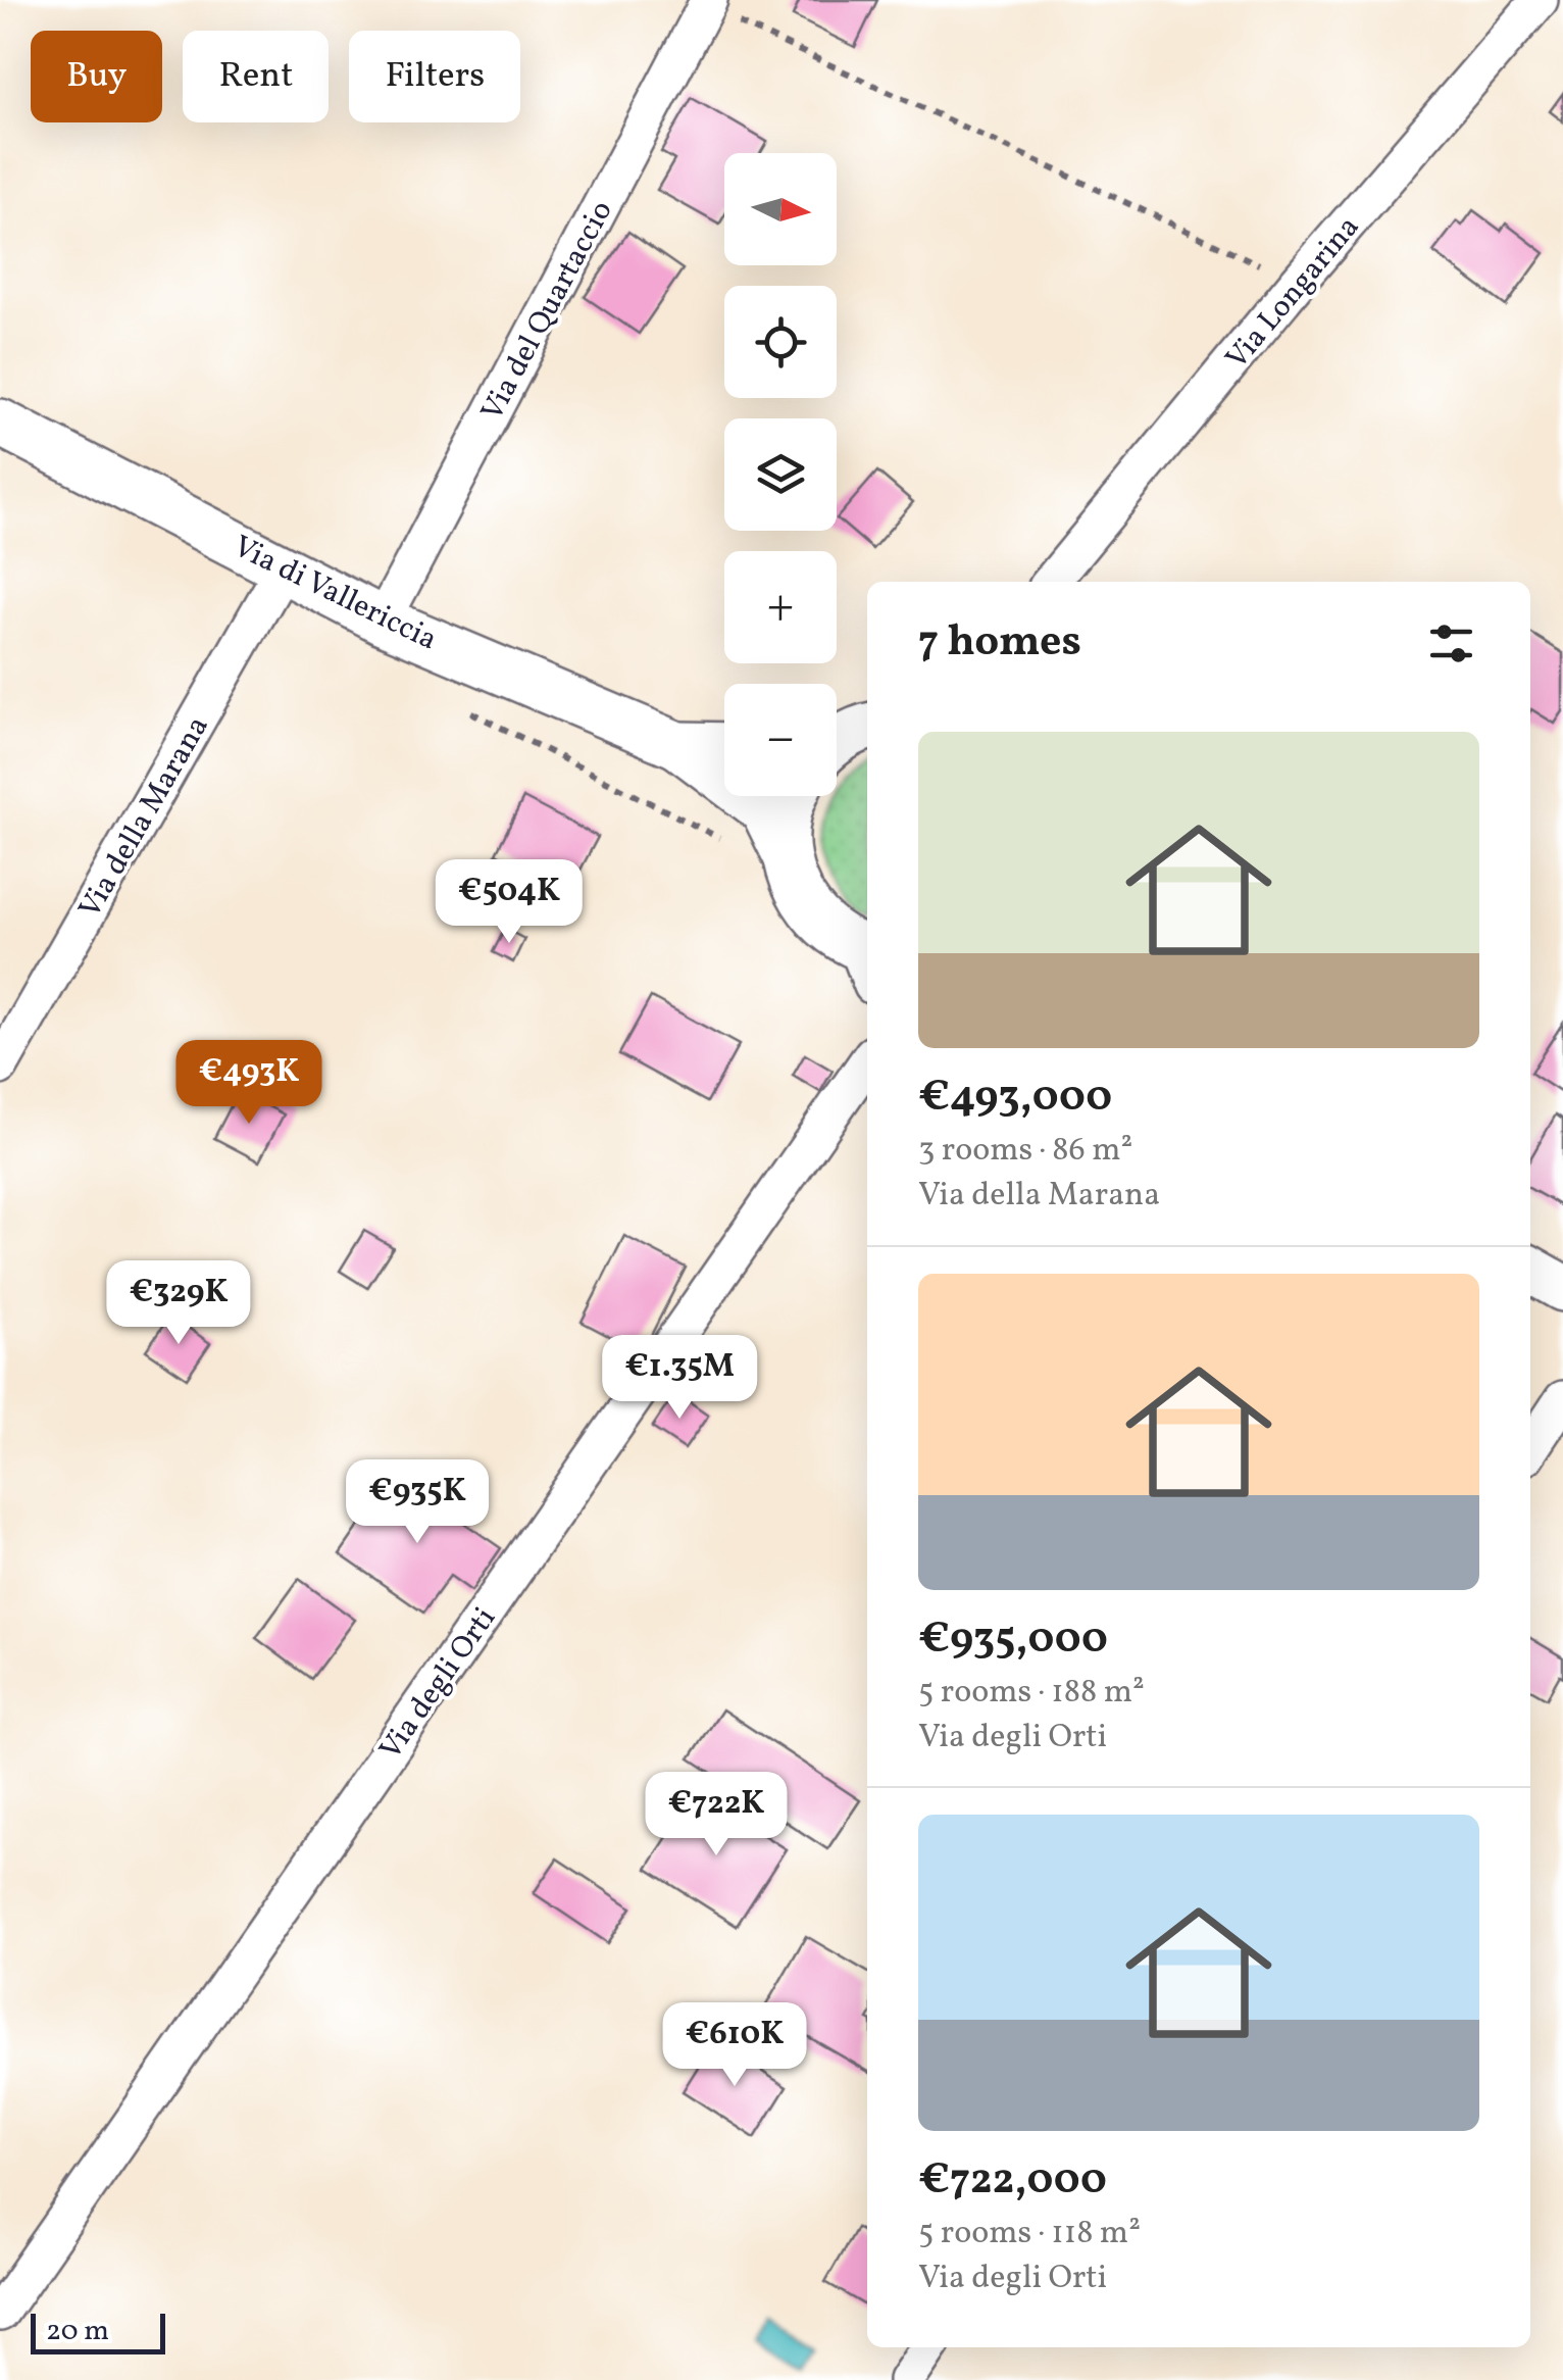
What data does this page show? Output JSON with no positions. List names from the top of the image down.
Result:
{
  "streets": {
    "street": [
      "Via Longarina",
      "Via del Quartaccio",
      "Via di Vallericcia",
      "Via della Marana",
      "Via degli Orti"
    ]
  },
  "crossings": [
    ["Via del Quartaccio", "Via di Vallericcia"],
    ["Via di Vallericcia", "Via della Marana"]
  ],
  "scale_bar": "20 m",
  "north": "right",
  "page": {
    "chip": ["Buy", "Rent", "Filters"],
    "map_buttons": ["+", "−"],
    "heading": "7 homes",
    "list": [
      {
        "name": "€493,000",
        "note": "3 rooms · 86 m² · Via della Marana"
      },
      {
        "name": "€935,000",
        "note": "5 rooms · 188 m² · Via degli Orti"
      },
      {
        "name": "€722,000",
        "note": "5 rooms · 118 m² · Via degli Orti"
      }
    ],
    "price": [
      "€504K",
      "€493K",
      "€329K",
      "€1.35M",
      "€935K",
      "€722K",
      "€610K"
    ],
    "scale": "20 m"
  }
}
